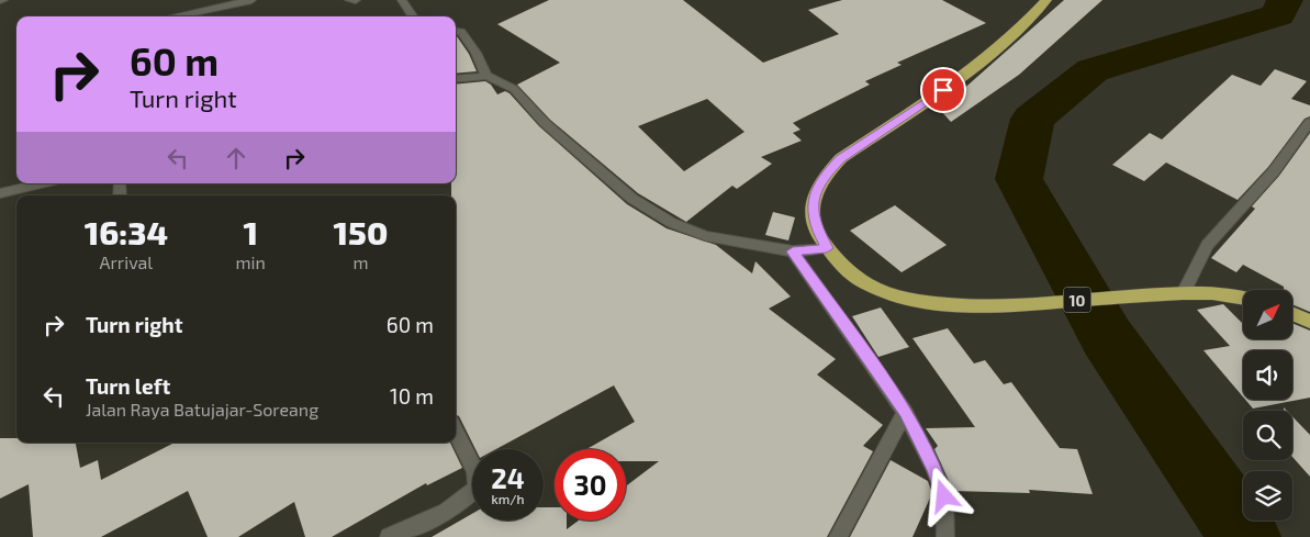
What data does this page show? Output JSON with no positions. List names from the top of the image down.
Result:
{
  "streets": {
    "highway": ["10"]
  },
  "north": "top right",
  "page": {
    "turn": ["60 m", "Turn right"],
    "eta": [
      "16:34",
      "Arrival",
      "1",
      "min",
      "150",
      "m"
    ],
    "list": [
      {
        "name": "Turn right",
        "value": "60 m"
      },
      {
        "name": "Turn left",
        "note": "Jalan Raya Batujajar-Soreang",
        "value": "10 m"
      }
    ],
    "speed": "24 km/h",
    "limit": "30"
  }
}
